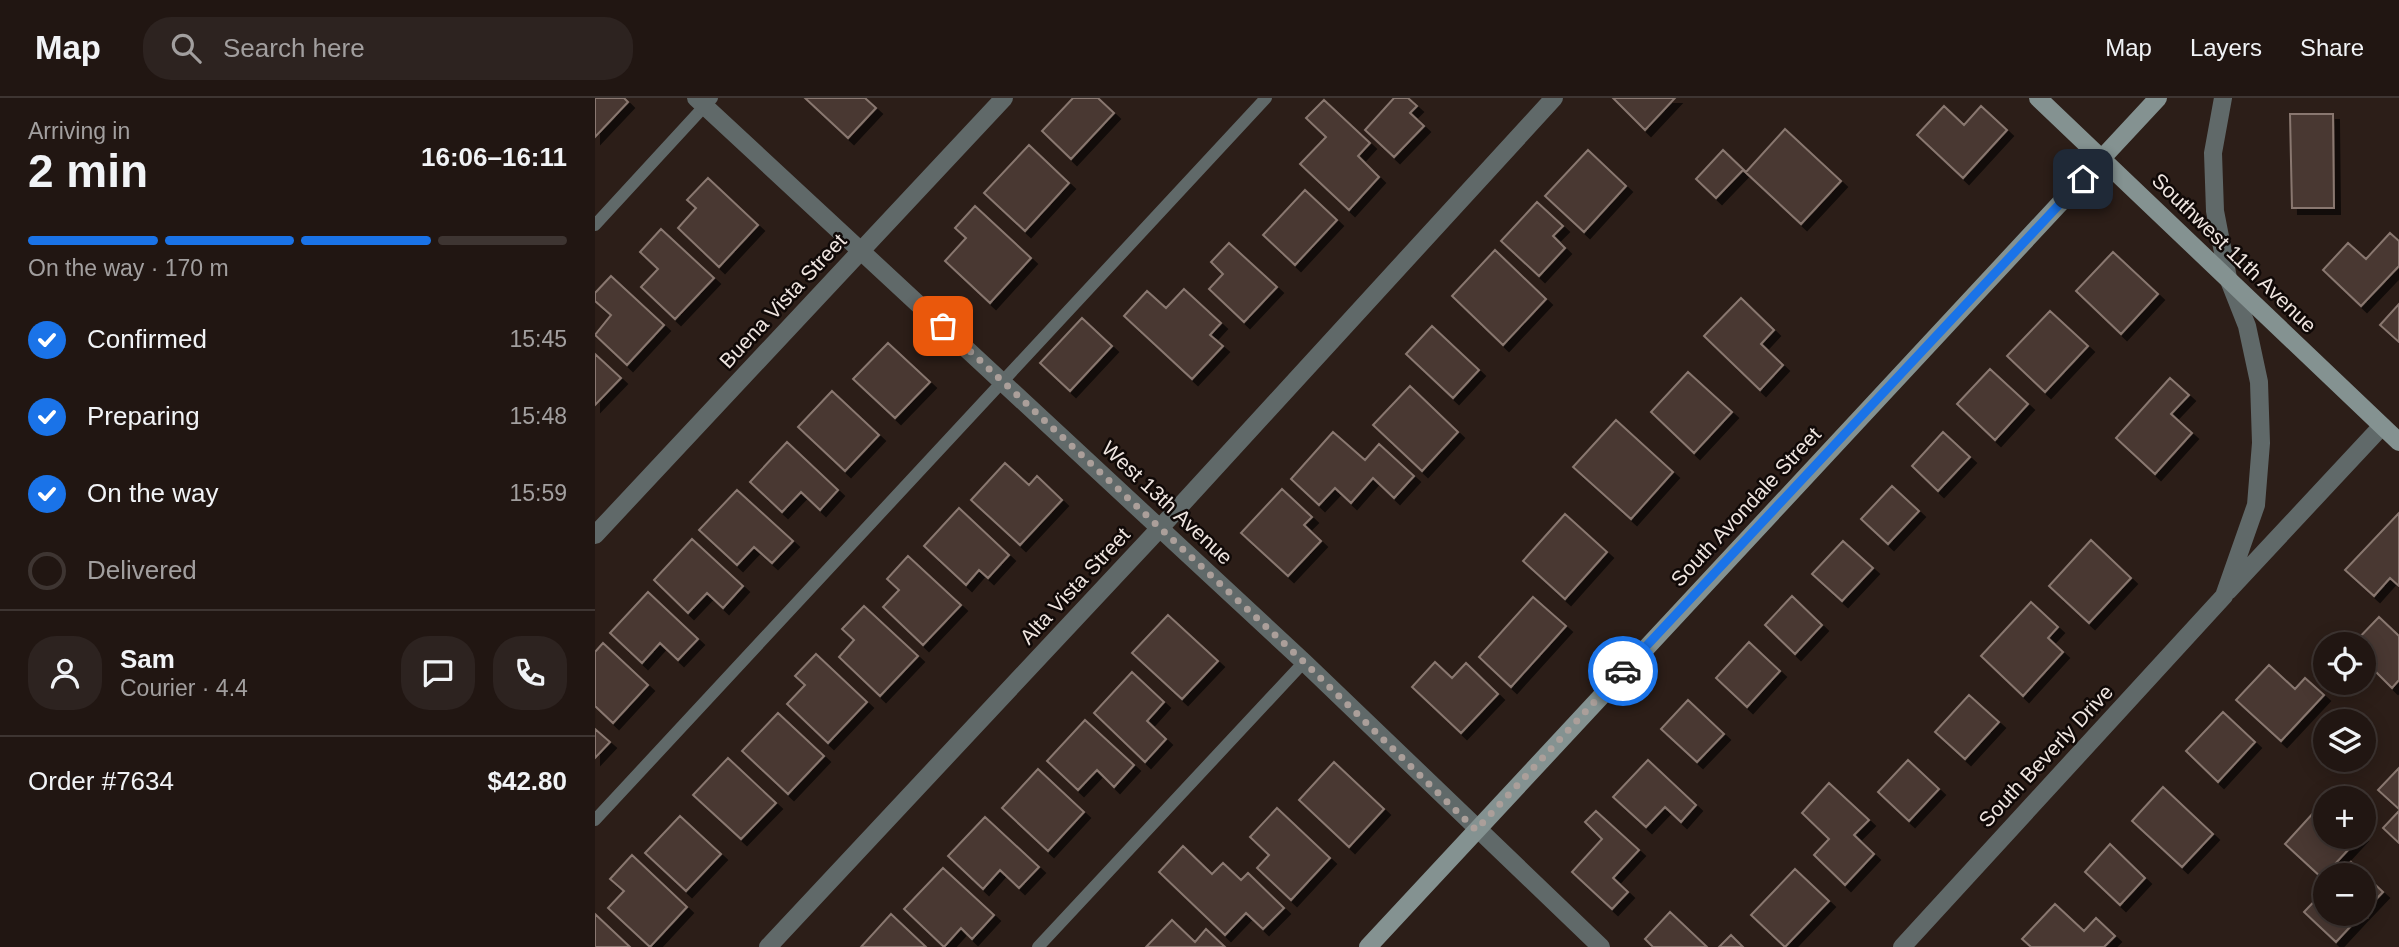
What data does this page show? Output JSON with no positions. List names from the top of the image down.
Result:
{
  "streets": {
    "main road": ["Southwest 11th Avenue", "South Avondale Street"],
    "street": [
      "Buena Vista Street",
      "West 13th Avenue",
      "Alta Vista Street",
      "South Beverly Drive"
    ]
  },
  "crossings": [
    ["Southwest 11th Avenue", "South Avondale Street"],
    ["Southwest 11th Avenue", "South Beverly Drive"],
    ["Buena Vista Street", "West 13th Avenue"],
    ["West 13th Avenue", "South Avondale Street"],
    ["West 13th Avenue", "Alta Vista Street"]
  ],
  "page": {
    "header": "Map",
    "search": "Search here",
    "nav": ["Map", "Layers", "Share"],
    "heading": ["2 min", "Arriving in", "16:06–16:11"],
    "panel": [
      "Sam",
      "Courier · 4.4",
      "Order #7634",
      "$42.80"
    ],
    "bar": "On the way · 170 m",
    "list": [
      ["Confirmed", "15:45"],
      ["Preparing", "15:48"],
      ["On the way", "15:59"],
      "Delivered"
    ],
    "map_buttons": ["+", "−"]
  }
}
